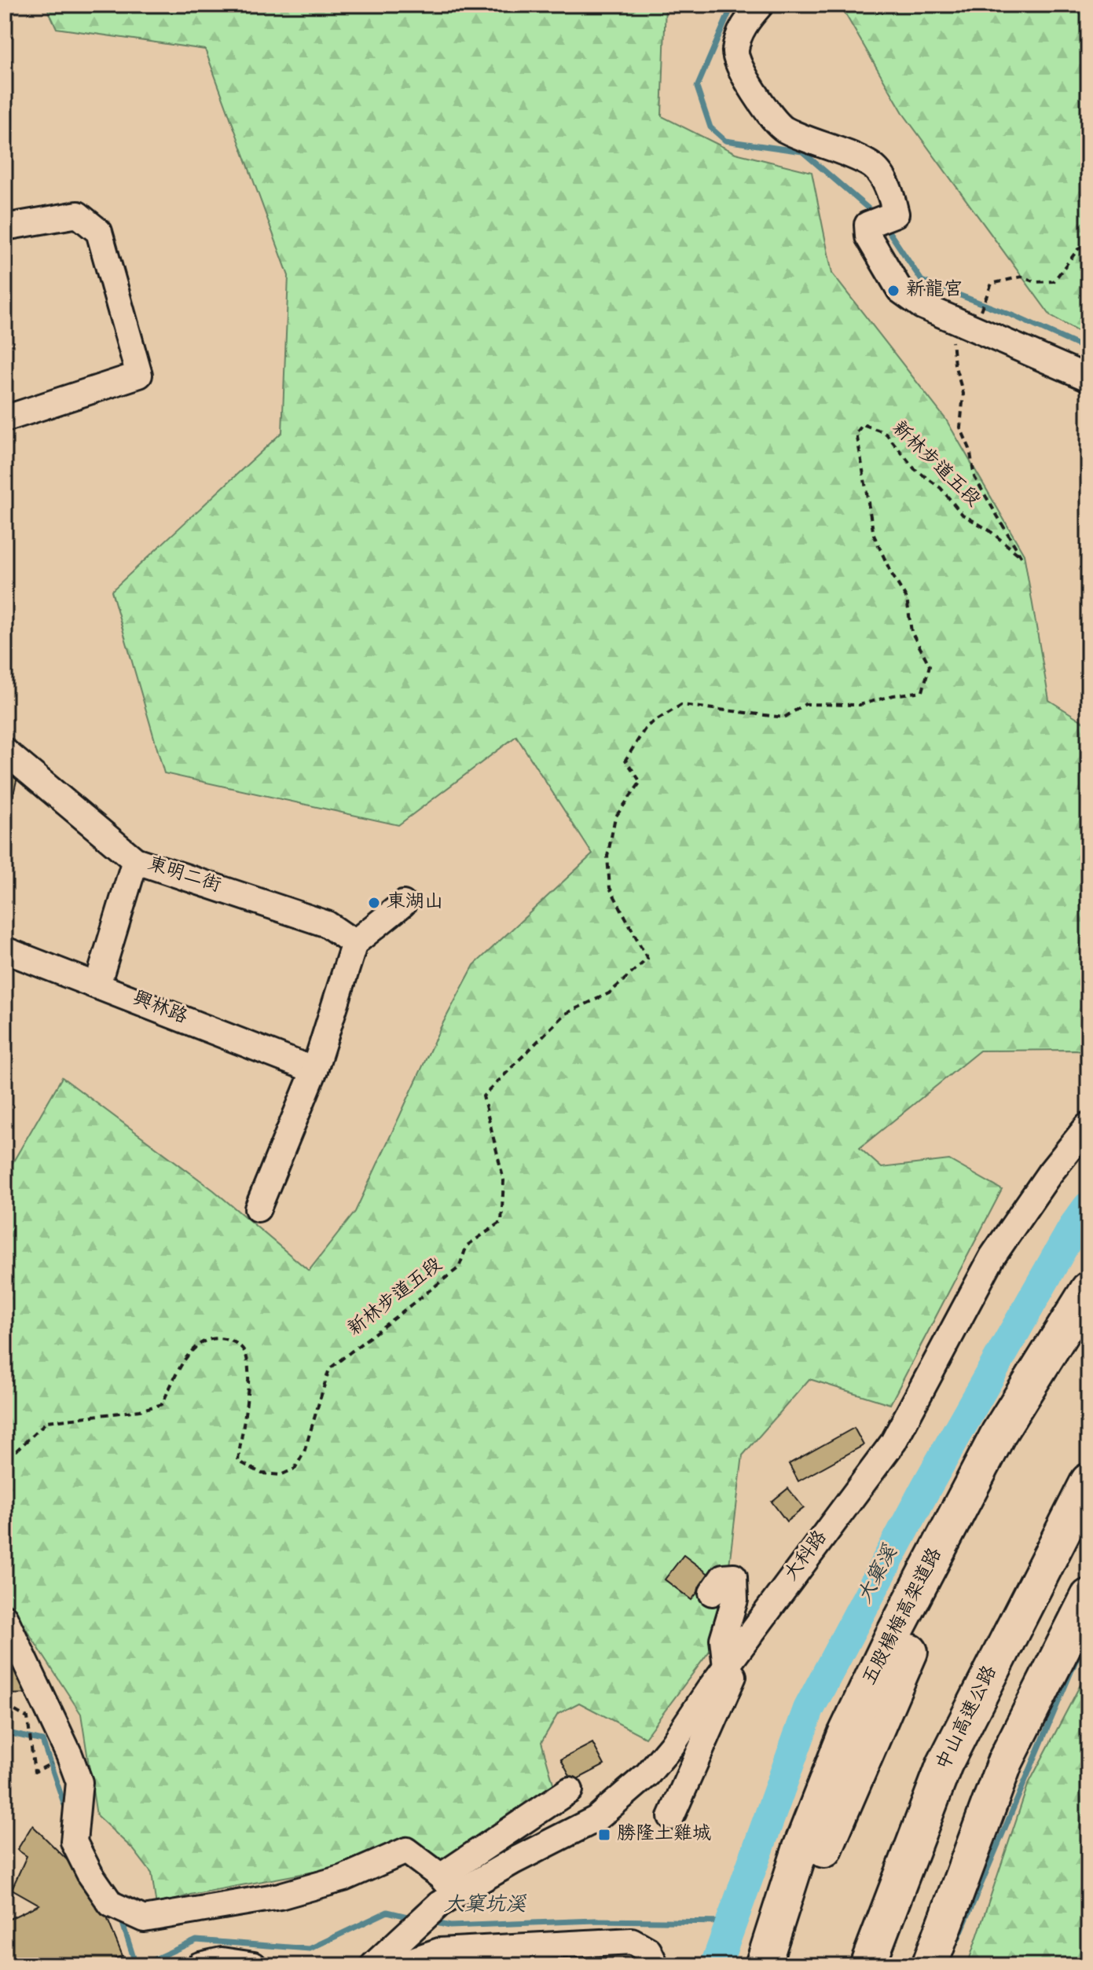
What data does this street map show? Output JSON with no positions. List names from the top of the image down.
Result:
{
  "streets": {
    "highway": ["五股楊梅高架道路", "中山高速公路"],
    "street": ["東明二街", "興林路", "大科路"],
    "path": ["新林步道五段"]
  },
  "water": ["大窠溪", "大窠坑溪"],
  "places": {
    "other": ["新龍宮", "東湖山"],
    "transit": ["勝隆土雞城"]
  }
}
